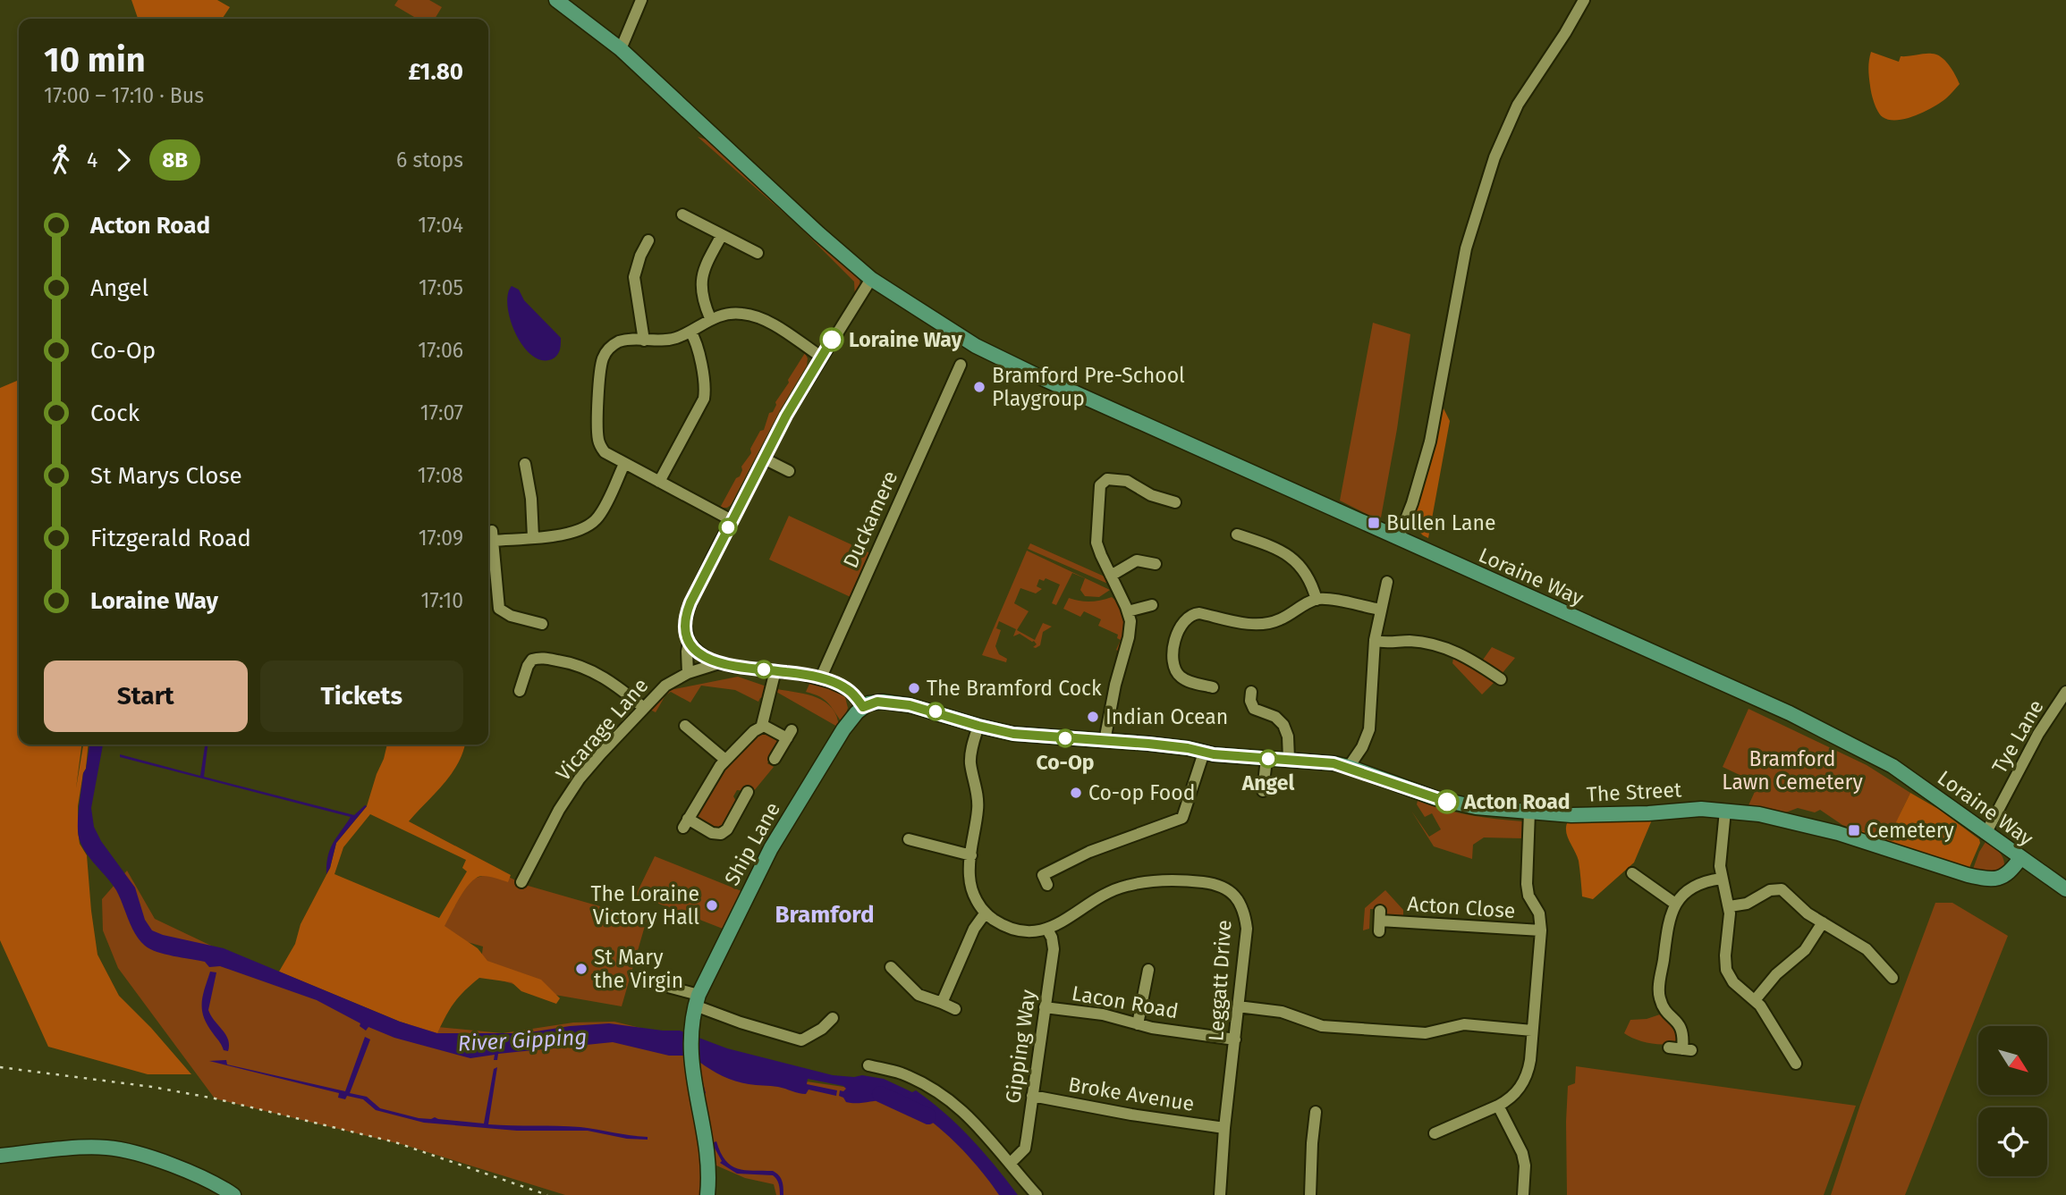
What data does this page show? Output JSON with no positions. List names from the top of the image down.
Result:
{
  "streets": {
    "main road": ["Loraine Way", "The Street", "Ship Lane"],
    "street": [
      "Duckamere",
      "Vicarage Lane",
      "Tye Lane",
      "Acton Close",
      "Leggatt Drive",
      "Lacon Road",
      "Gipping Way",
      "Broke Avenue"
    ]
  },
  "crossings": [
    ["Loraine Way", "Tye Lane"],
    ["Loraine Way", "The Street"],
    ["The Street", "Ship Lane"],
    ["Leggatt Drive", "Lacon Road"],
    ["Leggatt Drive", "Gipping Way"],
    ["Leggatt Drive", "Broke Avenue"],
    ["Lacon Road", "Gipping Way"],
    ["Gipping Way", "Broke Avenue"]
  ],
  "districts": ["Bramford"],
  "water": ["River Gipping"],
  "parks": ["Bramford Lawn Cemetery"],
  "places": {
    "other": [
      "Loraine Way",
      "Bramford Pre-School Playgroup",
      "The Bramford Cock",
      "Indian Ocean",
      "Co-Op",
      "Angel",
      "Co-op Food",
      "Acton Road",
      "The Loraine Victory Hall",
      "St Mary the Virgin"
    ],
    "transit": ["Bullen Lane", "Cemetery"]
  },
  "lines": ["bus line 8B"],
  "north": "bottom right",
  "page": {
    "heading": ["10 min", "17:00 – 17:10 · Bus", "£1.80"],
    "legs": ["4", "8B", "6 stops"],
    "list": [
      {
        "name": "Acton Road",
        "value": "17:04"
      },
      {
        "name": "Angel",
        "value": "17:05"
      },
      {
        "name": "Co-Op",
        "value": "17:06"
      },
      {
        "name": "Cock",
        "value": "17:07"
      },
      {
        "name": "St Marys Close",
        "value": "17:08"
      },
      {
        "name": "Fitzgerald Road",
        "value": "17:09"
      },
      {
        "name": "Loraine Way",
        "value": "17:10"
      }
    ],
    "buttons": ["Start", "Tickets"]
  }
}
